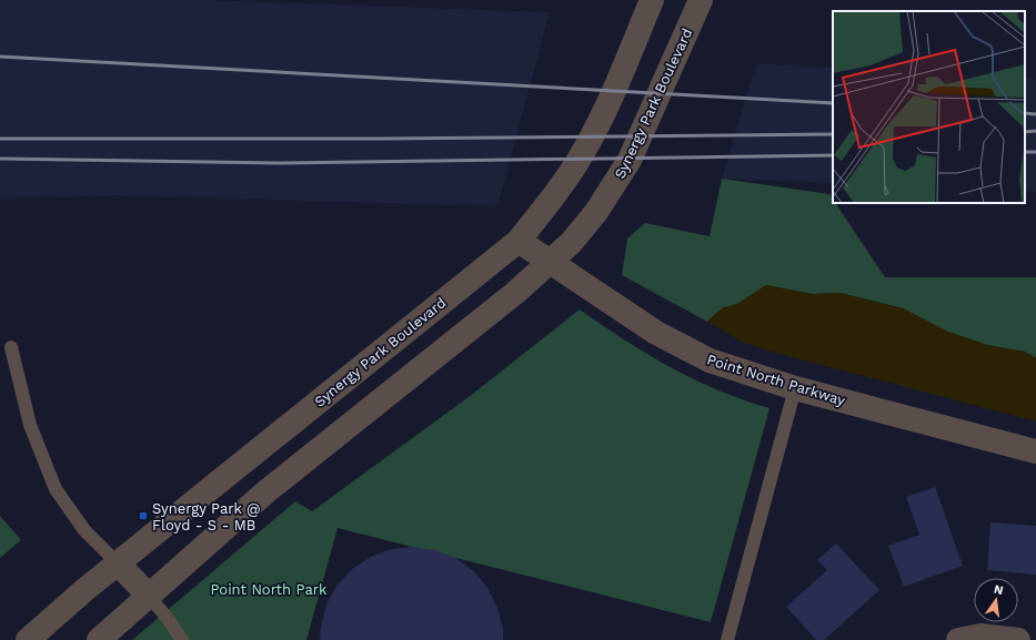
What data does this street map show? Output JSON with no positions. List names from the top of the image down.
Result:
{
  "streets": {
    "street": ["Synergy Park Boulevard", "Point North Parkway"]
  },
  "crossings": [
    ["Synergy Park Boulevard", "Point North Parkway"]
  ],
  "parks": ["Point North Park"],
  "places": {
    "transit": ["Synergy Park @ Floyd - S - MB"]
  },
  "north": "top"
}
